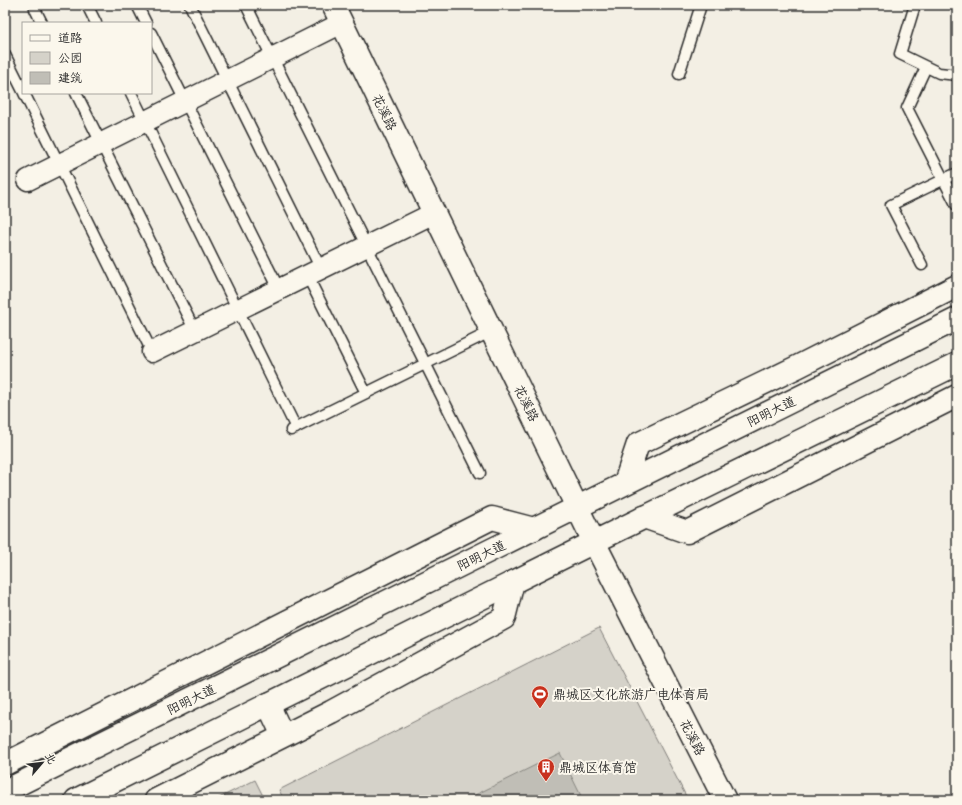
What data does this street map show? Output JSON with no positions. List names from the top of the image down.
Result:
{
  "streets": {
    "street": ["花溪路", "阳明大道"]
  },
  "crossings": [
    ["花溪路", "阳明大道"]
  ],
  "places": {
    "sports": ["鼎城区文化旅游广电体育局"],
    "building": ["鼎城区体育馆"]
  },
  "legend": ["道路", "公园", "建筑"],
  "north": "top right"
}
